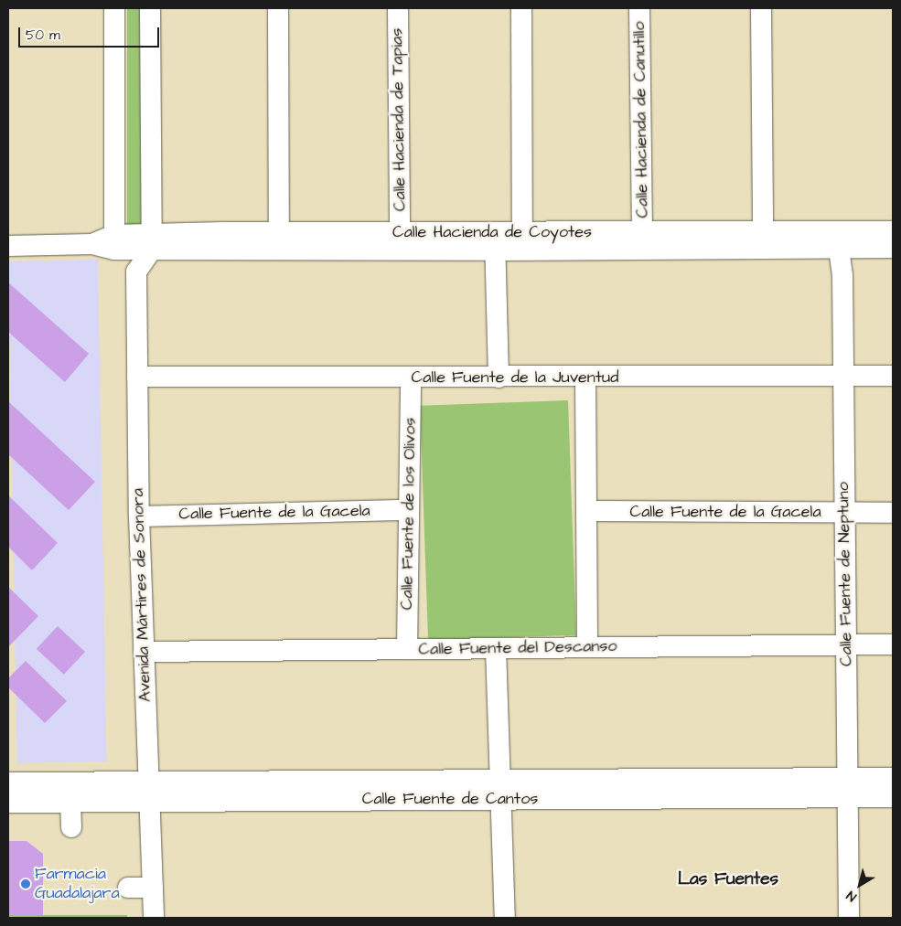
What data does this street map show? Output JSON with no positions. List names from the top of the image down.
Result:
{
  "streets": {
    "street": [
      "Calle Hacienda de Tapias",
      "Calle Hacienda de Canutillo",
      "Calle Hacienda de Coyotes",
      "Calle Fuente de la Juventud",
      "Calle Fuente de la Gacela",
      "Calle Fuente de los Olivos",
      "Calle Fuente de Neptuno",
      "Avenida Mártires de Sonora",
      "Calle Fuente del Descanso",
      "Calle Fuente de Cantos"
    ]
  },
  "crossings": [
    ["Calle Hacienda de Tapias", "Calle Hacienda de Coyotes"],
    ["Calle Hacienda de Canutillo", "Calle Hacienda de Coyotes"],
    ["Calle Hacienda de Coyotes", "Calle Fuente de Neptuno"],
    ["Calle Fuente de la Juventud", "Calle Fuente de los Olivos"],
    ["Calle Fuente de la Juventud", "Calle Fuente de Neptuno"],
    ["Calle Fuente de la Juventud", "Avenida Mártires de Sonora"],
    ["Calle Fuente de la Gacela", "Calle Fuente de los Olivos"],
    ["Calle Fuente de la Gacela", "Calle Fuente de Neptuno"],
    ["Calle Fuente de la Gacela", "Avenida Mártires de Sonora"],
    ["Calle Fuente de los Olivos", "Calle Fuente del Descanso"],
    ["Calle Fuente de Neptuno", "Calle Fuente del Descanso"],
    ["Calle Fuente de Neptuno", "Calle Fuente de Cantos"],
    ["Avenida Mártires de Sonora", "Calle Fuente del Descanso"],
    ["Avenida Mártires de Sonora", "Calle Fuente de Cantos"]
  ],
  "districts": ["Las Fuentes"],
  "places": ["Farmacia Guadalajara"],
  "scale_bar": "50 m",
  "north": "bottom left"
}
